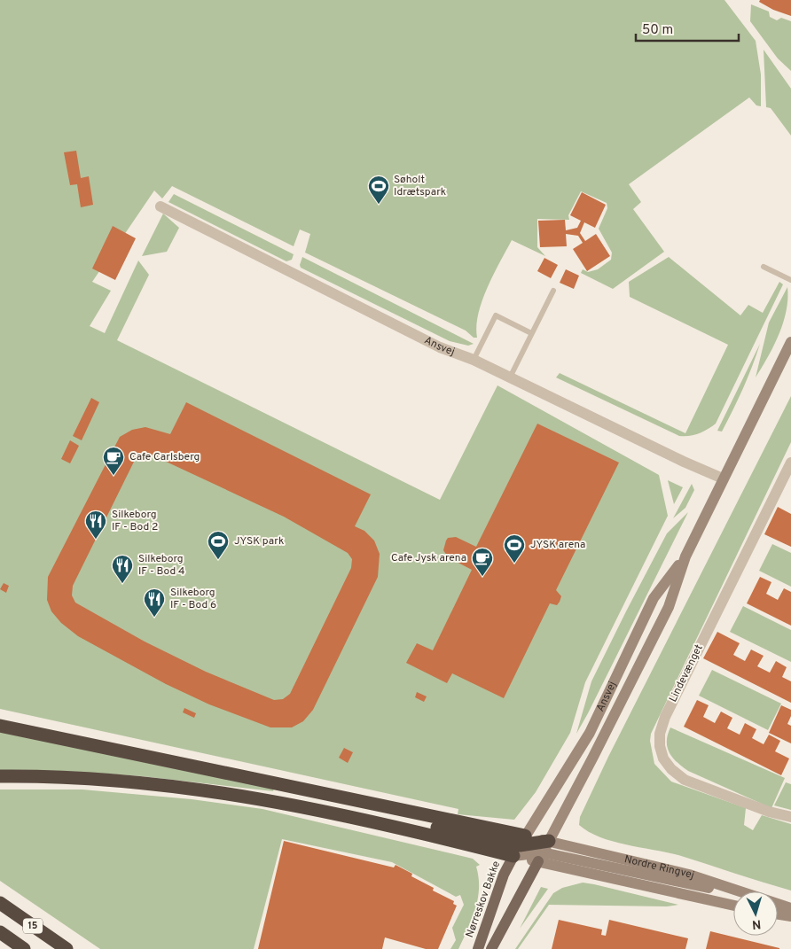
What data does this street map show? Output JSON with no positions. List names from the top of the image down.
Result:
{
  "streets": {
    "highway": ["15"],
    "main road": ["Nørreskov Bakke"],
    "street": ["Ansvej", "Lindevænget", "Nordre Ringvej"]
  },
  "crossings": [
    ["Ansvej", "Nordre Ringvej"],
    ["Ansvej", "Nørreskov Bakke"],
    ["Nordre Ringvej", "Nørreskov Bakke"]
  ],
  "places": {
    "sports": ["Søholt Idrætspark", "JYSK park", "JYSK arena"],
    "cafe": ["Cafe Carlsberg", "Cafe Jysk arena"],
    "restaurant": ["Silkeborg IF - Bod 2", "Silkeborg IF - Bod 4", "Silkeborg IF - Bod 6"]
  },
  "scale_bar": "50 m",
  "north": "bottom"
}
